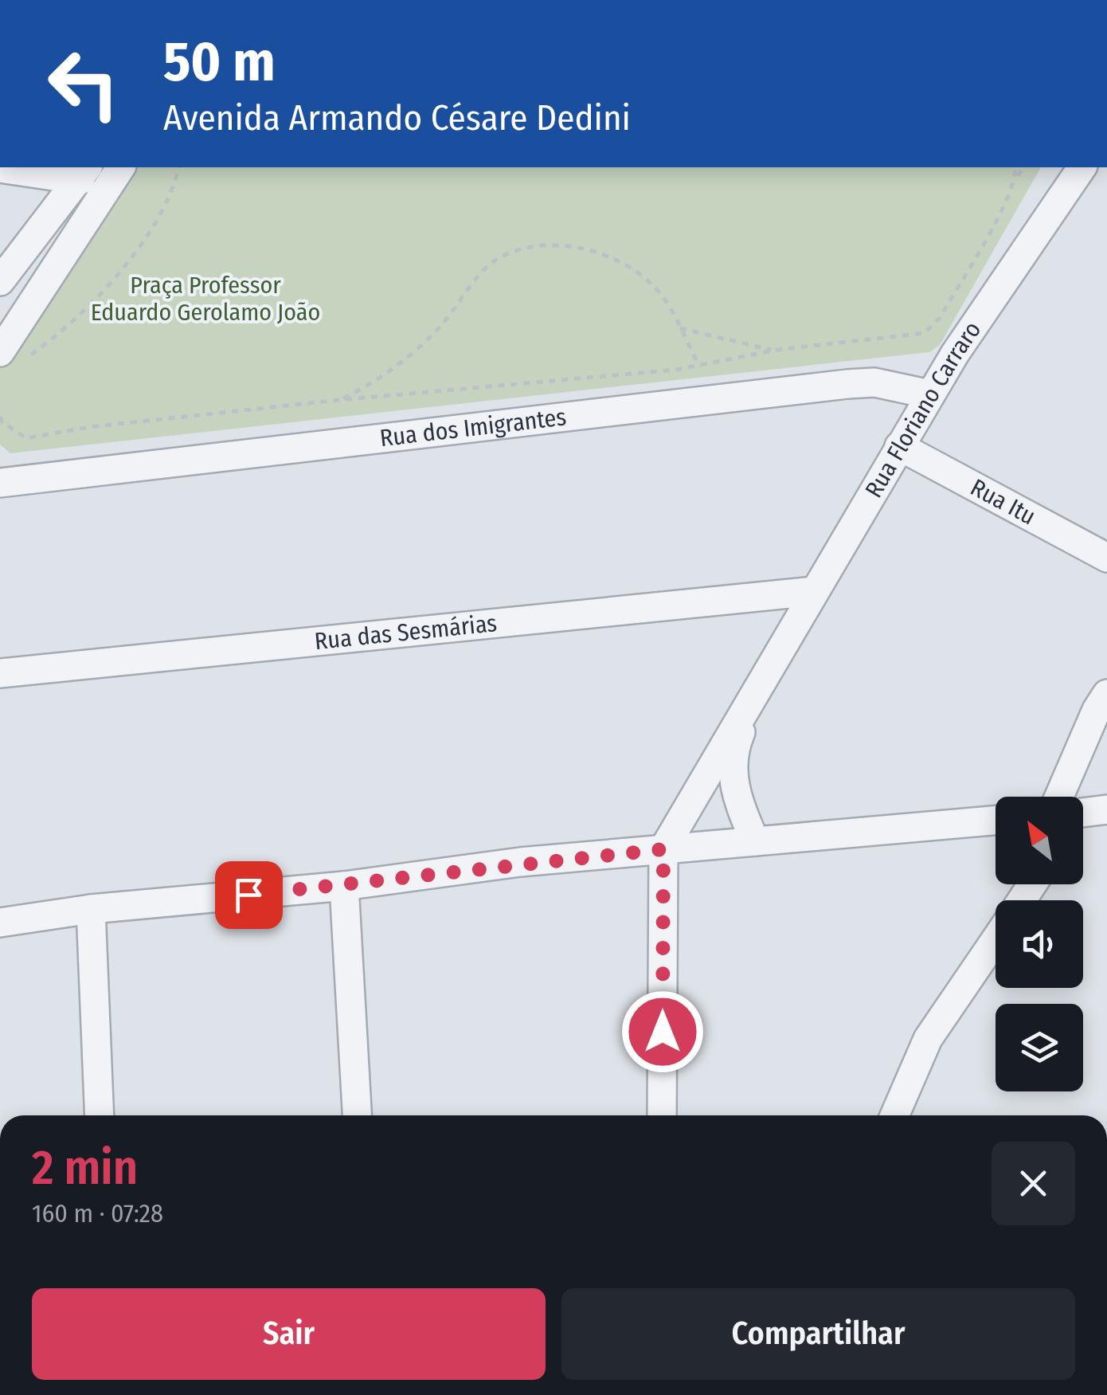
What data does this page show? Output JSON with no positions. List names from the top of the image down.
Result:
{
  "streets": {
    "street": [
      "Rua Floriano Carraro",
      "Rua dos Imigrantes",
      "Rua Itu",
      "Rua das Sesmárias"
    ]
  },
  "crossings": [
    ["Rua Floriano Carraro", "Rua dos Imigrantes"],
    ["Rua Floriano Carraro", "Rua Itu"],
    ["Rua Floriano Carraro", "Rua das Sesmárias"]
  ],
  "parks": ["Praça Professor Eduardo Gerolamo João"],
  "north": "top left",
  "page": {
    "turn": ["50 m", "Avenida Armando Césare Dedini"],
    "heading": ["2 min", "160 m · 07:28"],
    "buttons": ["Sair", "Compartilhar"]
  }
}
